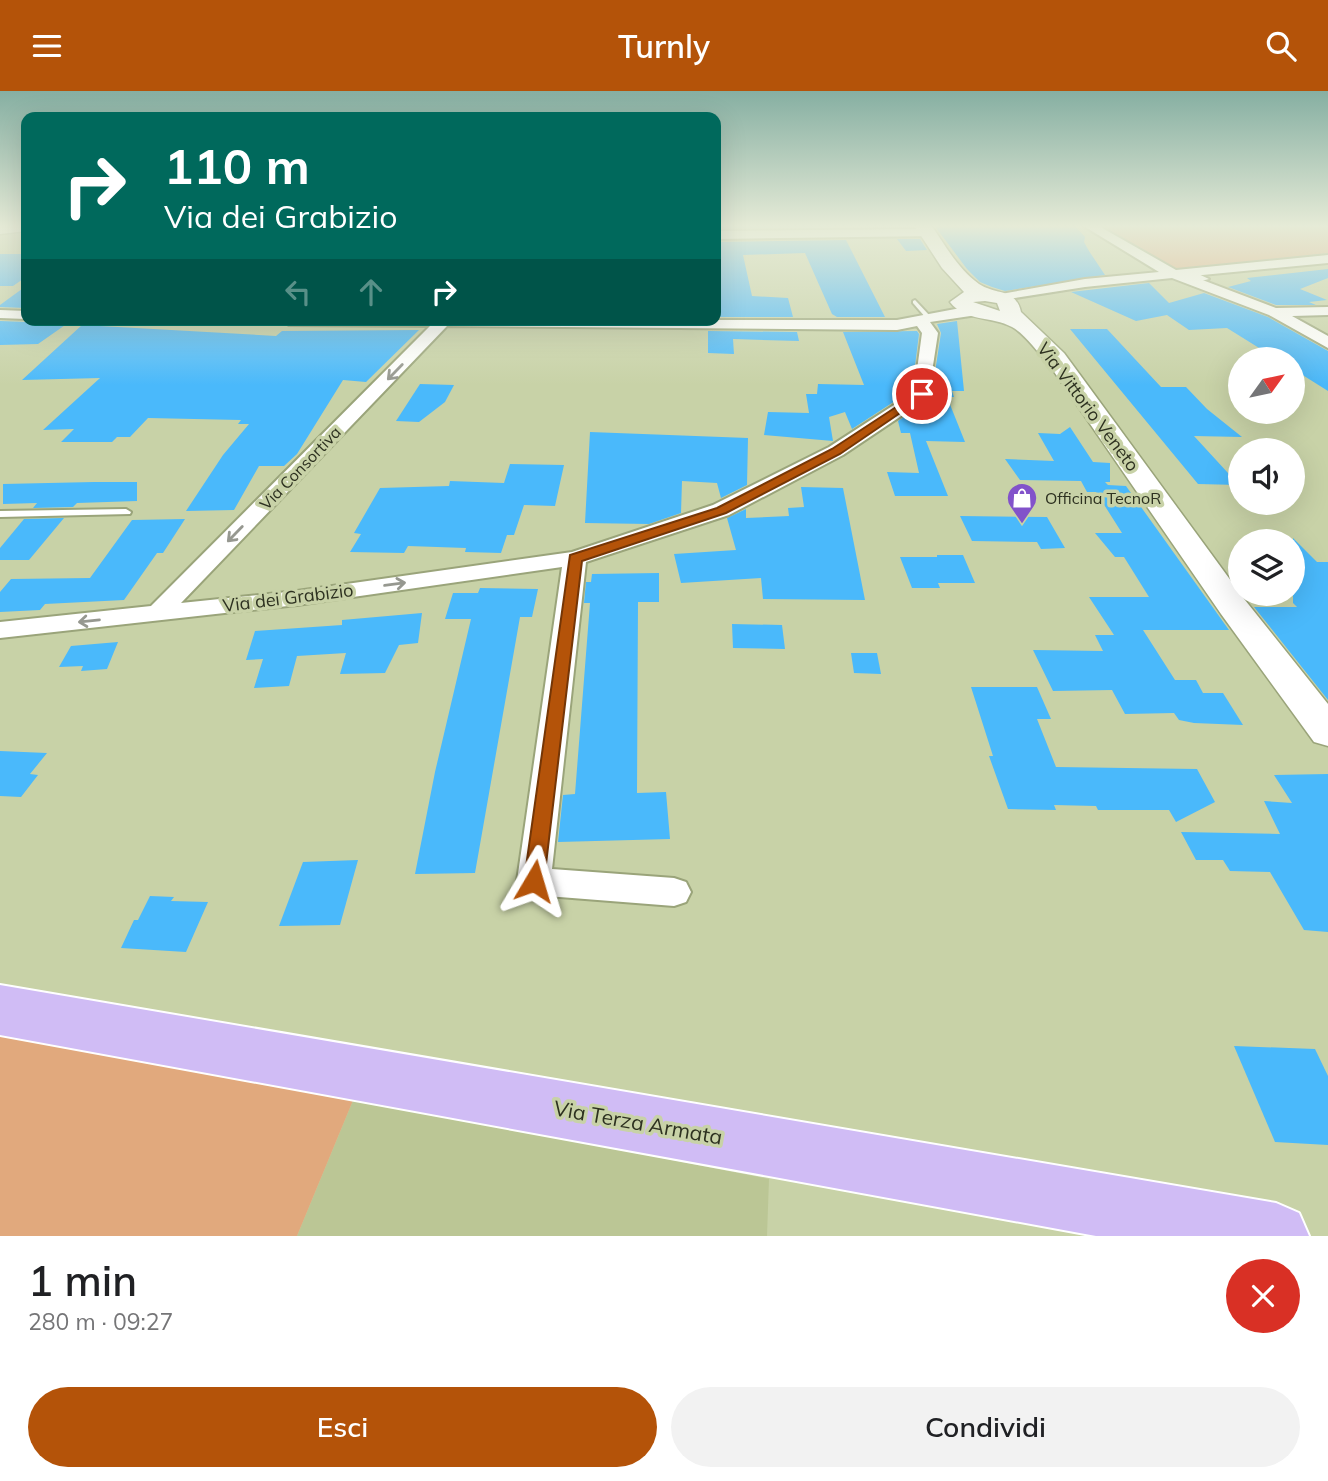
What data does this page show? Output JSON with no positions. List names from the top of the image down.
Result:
{
  "streets": {
    "main road": ["Via Vittorio Veneto", "Via Terza Armata"],
    "street": ["Via Consortiva", "Via dei Grabizio"]
  },
  "crossings": [
    ["Via Consortiva", "Via dei Grabizio"]
  ],
  "one_way": ["Via Consortiva"],
  "places": {
    "shop": ["Officina TecnoR"]
  },
  "north": "top right",
  "page": {
    "header": "Turnly",
    "turn": ["110 m", "Via dei Grabizio"],
    "heading": ["1 min", "280 m · 09:27"],
    "buttons": ["Esci", "Condividi"]
  }
}
